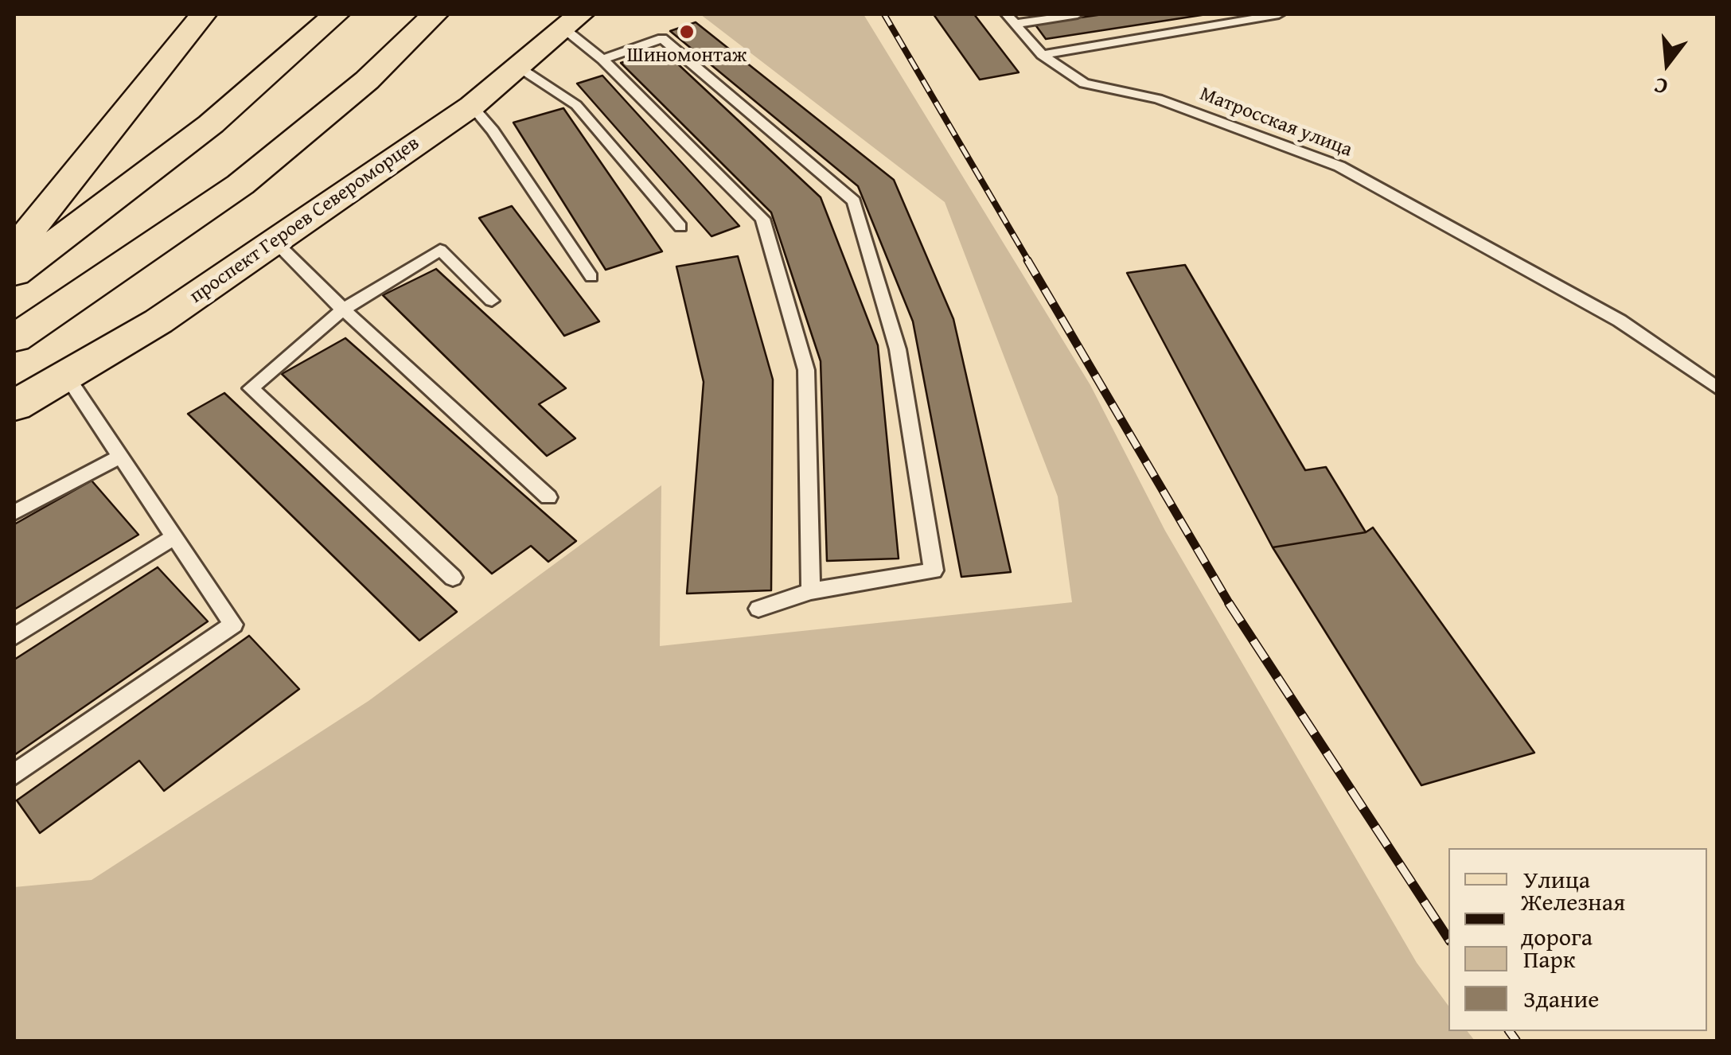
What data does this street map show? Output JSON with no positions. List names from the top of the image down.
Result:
{
  "streets": {
    "main road": ["проспект Героев Североморцев"],
    "lane": ["Матросская улица"]
  },
  "places": ["Шиномонтаж"],
  "legend": [
    "Улица",
    "Железная дорога",
    "Парк",
    "Здание"
  ],
  "north": "bottom"
}
